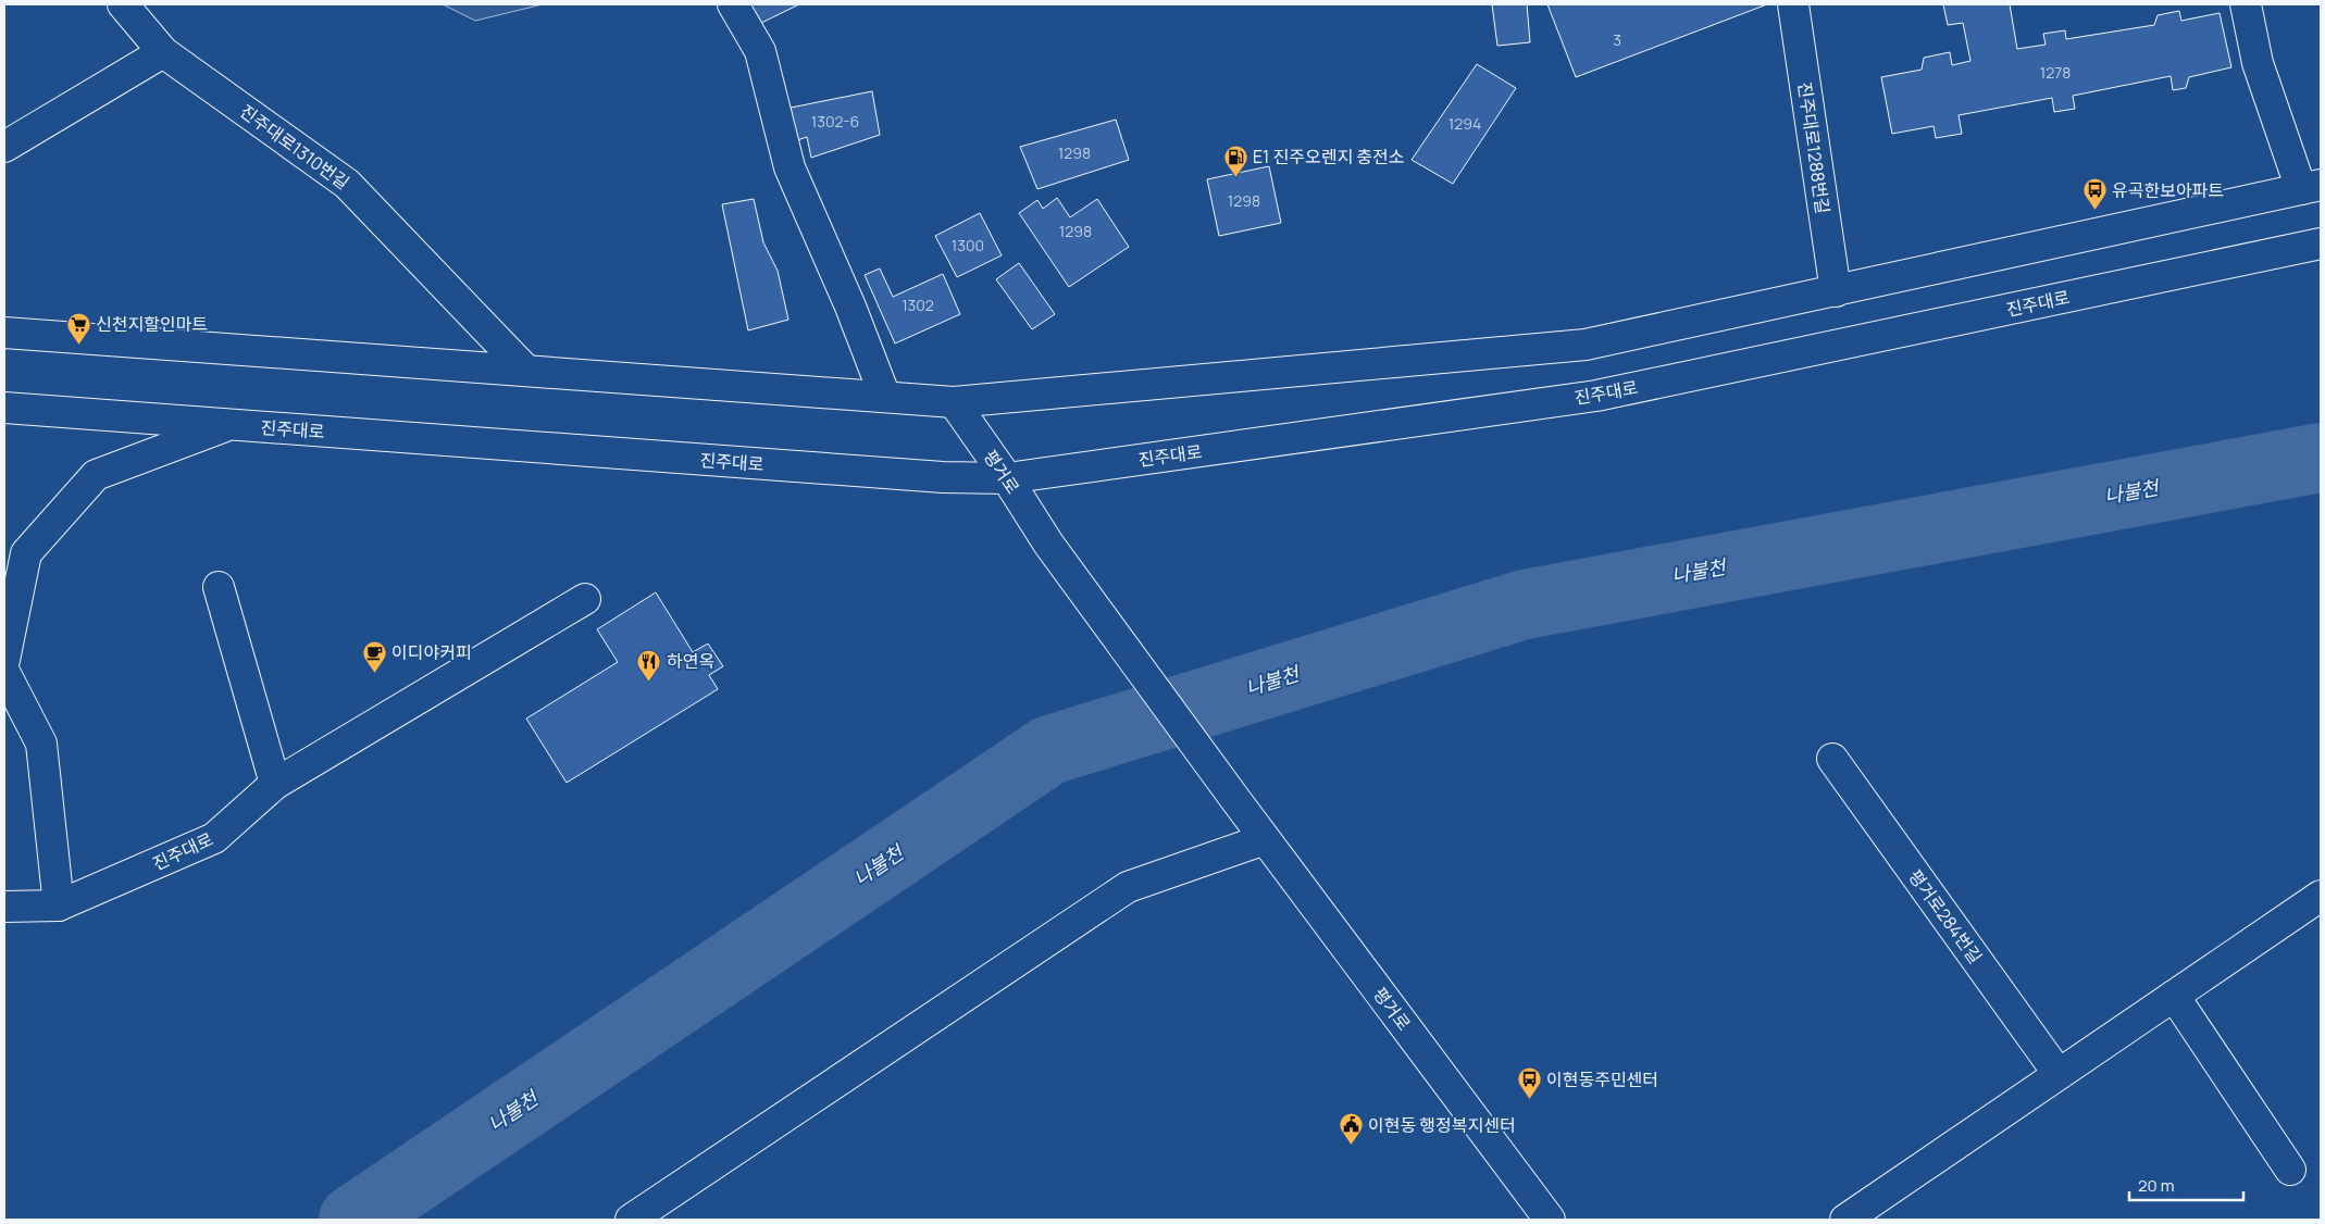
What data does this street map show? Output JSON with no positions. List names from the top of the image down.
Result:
{
  "streets": {
    "street": [
      "진주대로1310번길",
      "진주대로1288번길",
      "진주대로",
      "평거로",
      "평거로284번길"
    ]
  },
  "crossings": [
    ["진주대로", "평거로"]
  ],
  "water": ["나불천"],
  "places": {
    "fuel station": ["E1 진주오렌지 충전소"],
    "bus stop": ["유곡한보아파트", "이현동주민센터"],
    "supermarket": ["신천지할인마트"],
    "cafe": ["이디야커피"],
    "restaurant": ["하연옥"],
    "public building": ["이현동 행정복지센터"]
  },
  "house_numbers": [
    "3",
    "1278",
    "1302-6",
    "1294",
    "1298",
    "1298",
    "1298",
    "1300",
    "1302"
  ],
  "scale_bar": "20 m"
}
